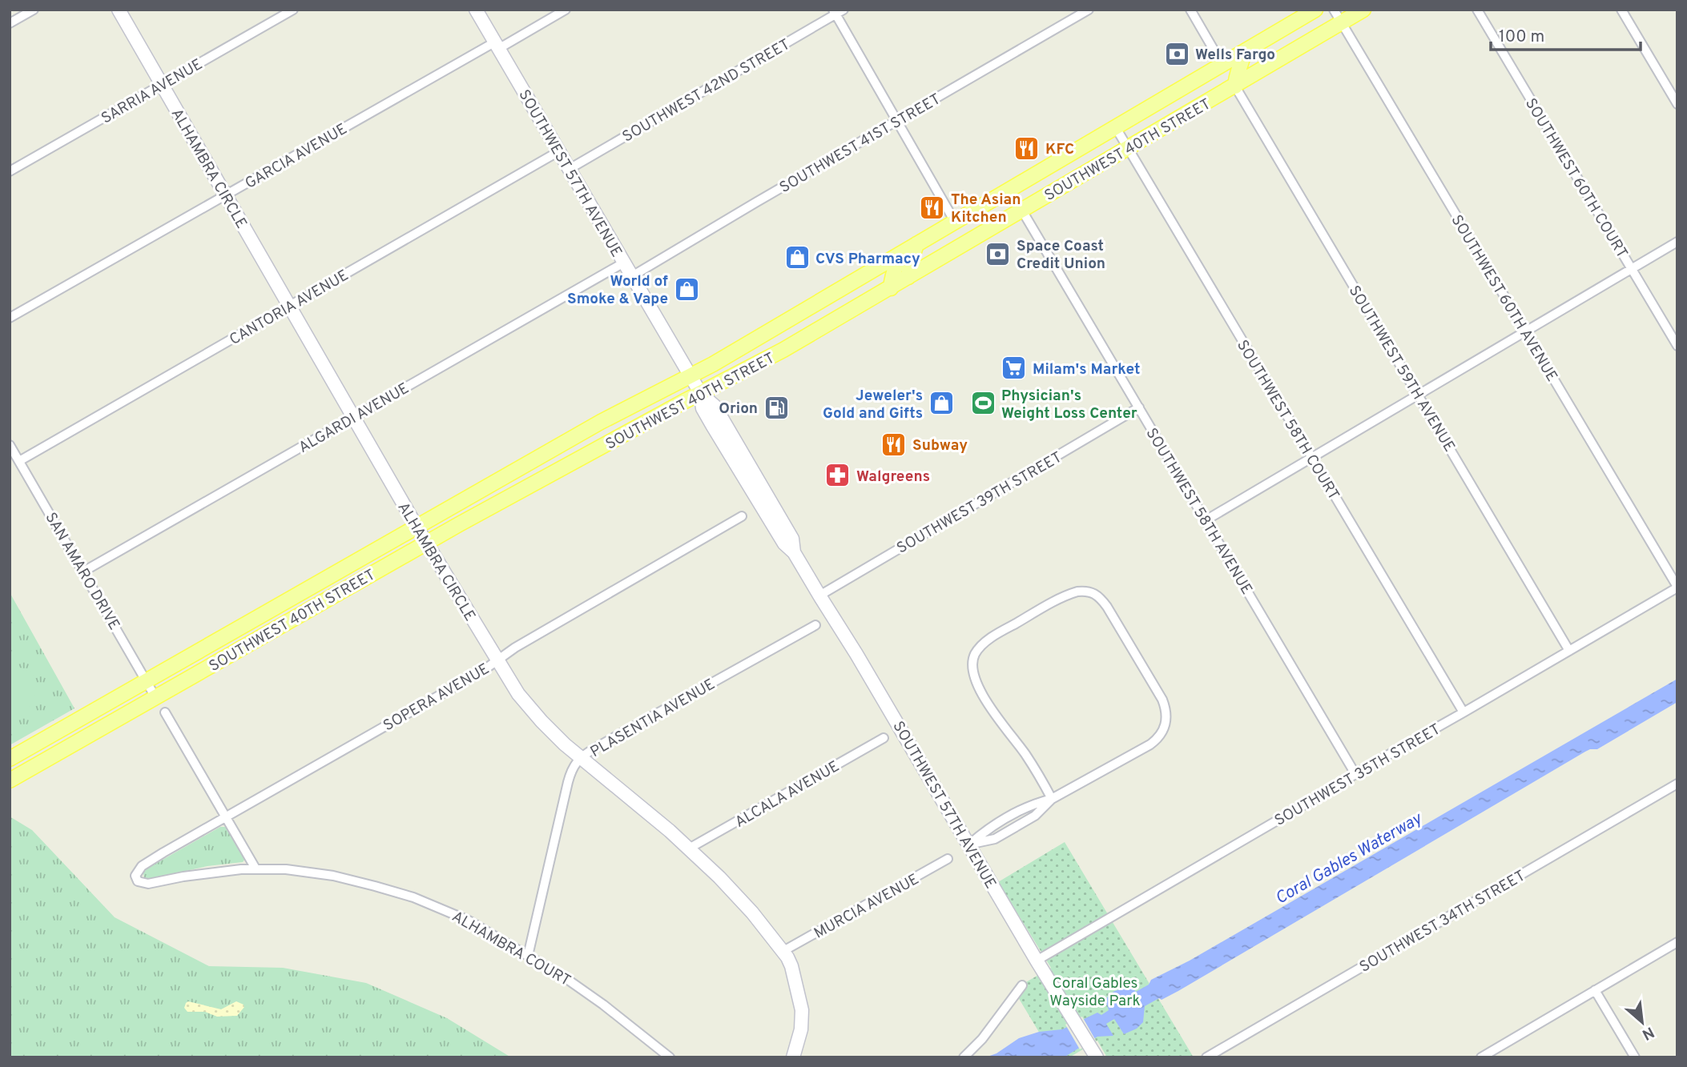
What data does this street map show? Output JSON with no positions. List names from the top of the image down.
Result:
{
  "streets": {
    "main road": ["SOUTHWEST 40TH STREET"],
    "street": [
      "SOUTHWEST 42ND STREET",
      "SARRIA AVENUE",
      "SOUTHWEST 41ST STREET",
      "GARCIA AVENUE",
      "ALHAMBRA CIRCLE",
      "SOUTHWEST 57TH AVENUE",
      "SOUTHWEST 60TH COURT",
      "SOUTHWEST 60TH AVENUE",
      "CANTORIA AVENUE",
      "SOUTHWEST 59TH AVENUE",
      "ALGARDI AVENUE",
      "SOUTHWEST 58TH COURT",
      "SOUTHWEST 39TH STREET",
      "SOUTHWEST 58TH AVENUE",
      "SAN AMARO DRIVE",
      "SOPERA AVENUE",
      "PLASENTIA AVENUE",
      "SOUTHWEST 35TH STREET",
      "ALCALA AVENUE",
      "MURCIA AVENUE",
      "SOUTHWEST 34TH STREET",
      "ALHAMBRA COURT"
    ]
  },
  "crossings": [
    ["SOUTHWEST 42ND STREET", "SOUTHWEST 57TH AVENUE"],
    ["SARRIA AVENUE", "ALHAMBRA CIRCLE"],
    ["SOUTHWEST 41ST STREET", "SOUTHWEST 57TH AVENUE"],
    ["SOUTHWEST 40TH STREET", "ALHAMBRA CIRCLE"],
    ["SOUTHWEST 40TH STREET", "SOUTHWEST 57TH AVENUE"],
    ["SOUTHWEST 40TH STREET", "SOUTHWEST 60TH AVENUE"],
    ["SOUTHWEST 40TH STREET", "SOUTHWEST 59TH AVENUE"],
    ["SOUTHWEST 40TH STREET", "SOUTHWEST 58TH COURT"],
    ["SOUTHWEST 40TH STREET", "SOUTHWEST 58TH AVENUE"],
    ["SOUTHWEST 40TH STREET", "SAN AMARO DRIVE"],
    ["GARCIA AVENUE", "ALHAMBRA CIRCLE"],
    ["GARCIA AVENUE", "SOUTHWEST 57TH AVENUE"],
    ["ALHAMBRA CIRCLE", "CANTORIA AVENUE"],
    ["ALHAMBRA CIRCLE", "ALGARDI AVENUE"],
    ["ALHAMBRA CIRCLE", "SOPERA AVENUE"],
    ["ALHAMBRA CIRCLE", "PLASENTIA AVENUE"],
    ["ALHAMBRA CIRCLE", "ALCALA AVENUE"],
    ["ALHAMBRA CIRCLE", "MURCIA AVENUE"],
    ["SOUTHWEST 57TH AVENUE", "CANTORIA AVENUE"],
    ["SOUTHWEST 57TH AVENUE", "ALGARDI AVENUE"],
    ["SOUTHWEST 57TH AVENUE", "SOUTHWEST 39TH STREET"],
    ["SOUTHWEST 57TH AVENUE", "SOUTHWEST 35TH STREET"],
    ["SOUTHWEST 60TH AVENUE", "SOUTHWEST 35TH STREET"],
    ["CANTORIA AVENUE", "SAN AMARO DRIVE"],
    ["SOUTHWEST 59TH AVENUE", "SOUTHWEST 35TH STREET"],
    ["ALGARDI AVENUE", "SAN AMARO DRIVE"],
    ["SOUTHWEST 58TH COURT", "SOUTHWEST 35TH STREET"],
    ["SOUTHWEST 39TH STREET", "SOUTHWEST 58TH AVENUE"],
    ["SOUTHWEST 58TH AVENUE", "SOUTHWEST 35TH STREET"],
    ["SOPERA AVENUE", "ALHAMBRA COURT"],
    ["PLASENTIA AVENUE", "ALHAMBRA COURT"]
  ],
  "water": ["Coral Gables Waterway"],
  "parks": ["Coral Gables Wayside Park"],
  "places": {
    "bank": ["Wells Fargo", "Space Coast Credit Union"],
    "restaurant": ["KFC", "The Asian Kitchen", "Subway"],
    "shop": ["CVS Pharmacy", "World of Smoke & Vape", "Jeweler's Gold and Gifts"],
    "supermarket": ["Milam's Market"],
    "sports": ["Physician's Weight Loss Center"],
    "fuel station": ["Orion"],
    "pharmacy": ["Walgreens"]
  },
  "scale_bar": "100 m",
  "north": "bottom right"
}
